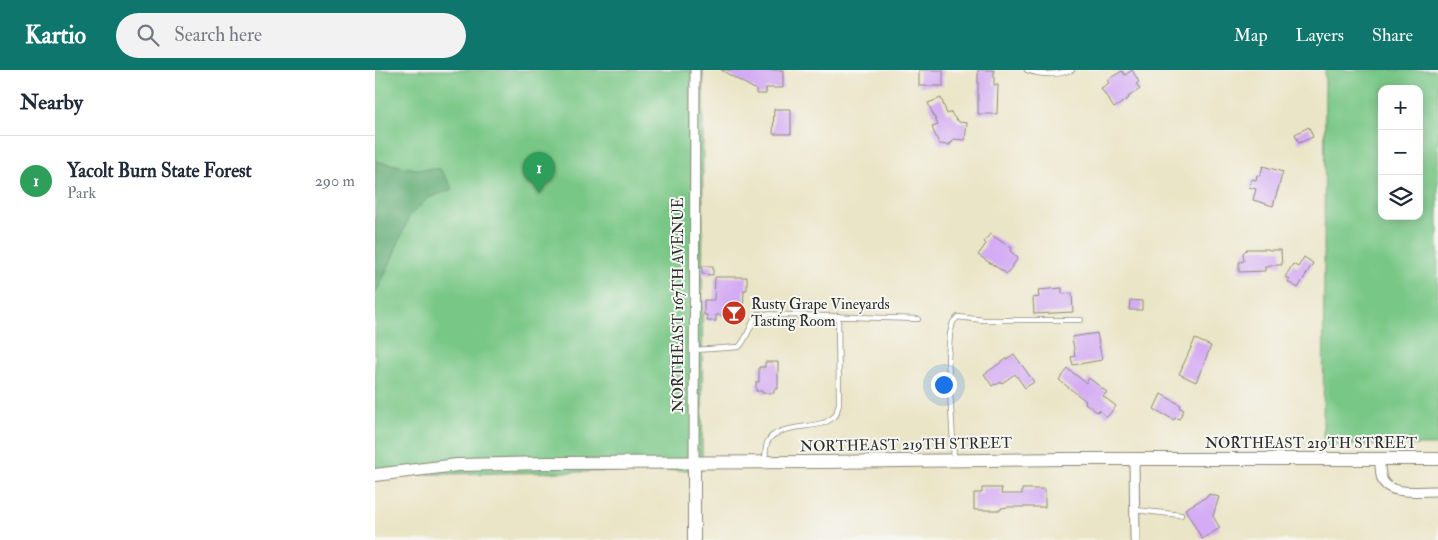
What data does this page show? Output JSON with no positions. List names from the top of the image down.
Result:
{
  "streets": {
    "street": ["NORTHEAST 167TH AVENUE", "NORTHEAST 219TH STREET"]
  },
  "crossings": [
    ["NORTHEAST 167TH AVENUE", "NORTHEAST 219TH STREET"]
  ],
  "places": {
    "bar": ["Rusty Grape Vineyards Tasting Room"]
  },
  "page": {
    "header": "Kartio",
    "search": "Search here",
    "nav": ["Map", "Layers", "Share"],
    "heading": "Nearby",
    "map_buttons": ["+", "−"],
    "list": [
      {
        "mark": "1",
        "name": "Yacolt Burn State Forest",
        "note": "Park",
        "value": "290 m"
      }
    ],
    "pins": "1"
  }
}
